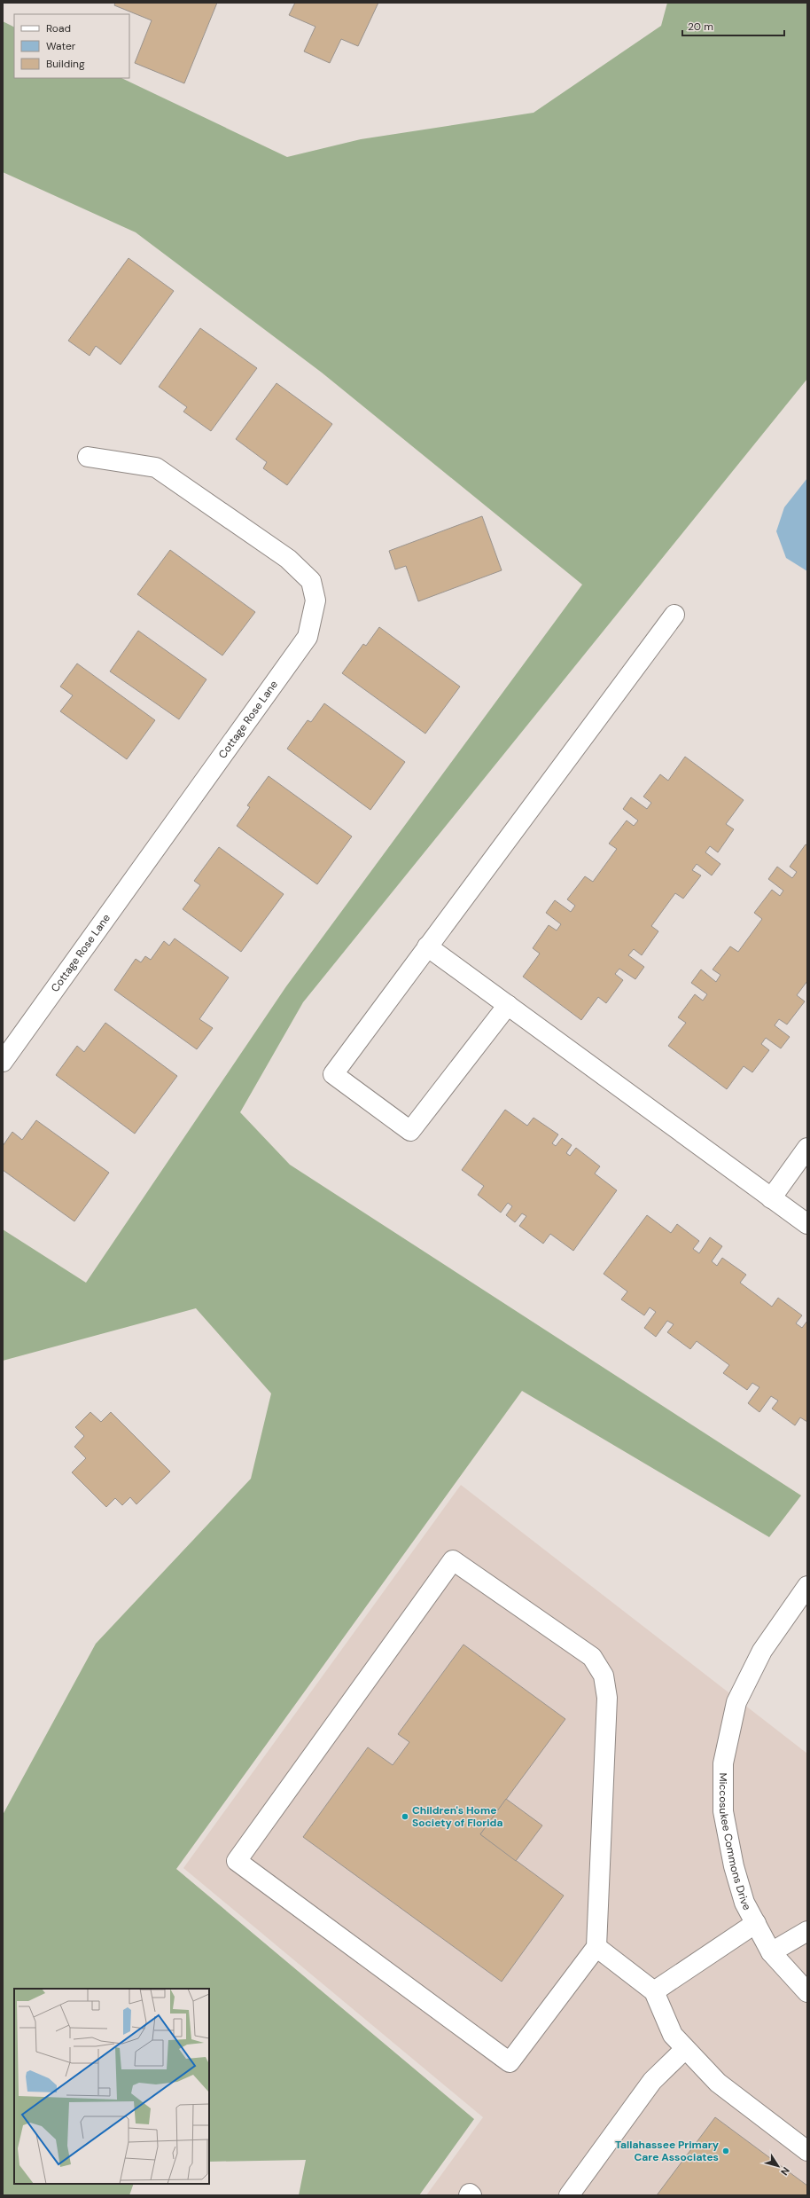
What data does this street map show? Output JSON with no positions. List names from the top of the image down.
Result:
{
  "streets": {
    "street": ["Cottage Rose Lane", "Miccosukee Commons Drive"]
  },
  "places": ["Children's Home Society of Florida", "Tallahassee Primary Care Associates"],
  "legend": ["Road", "Water", "Building"],
  "scale_bar": "20 m",
  "north": "bottom right"
}
